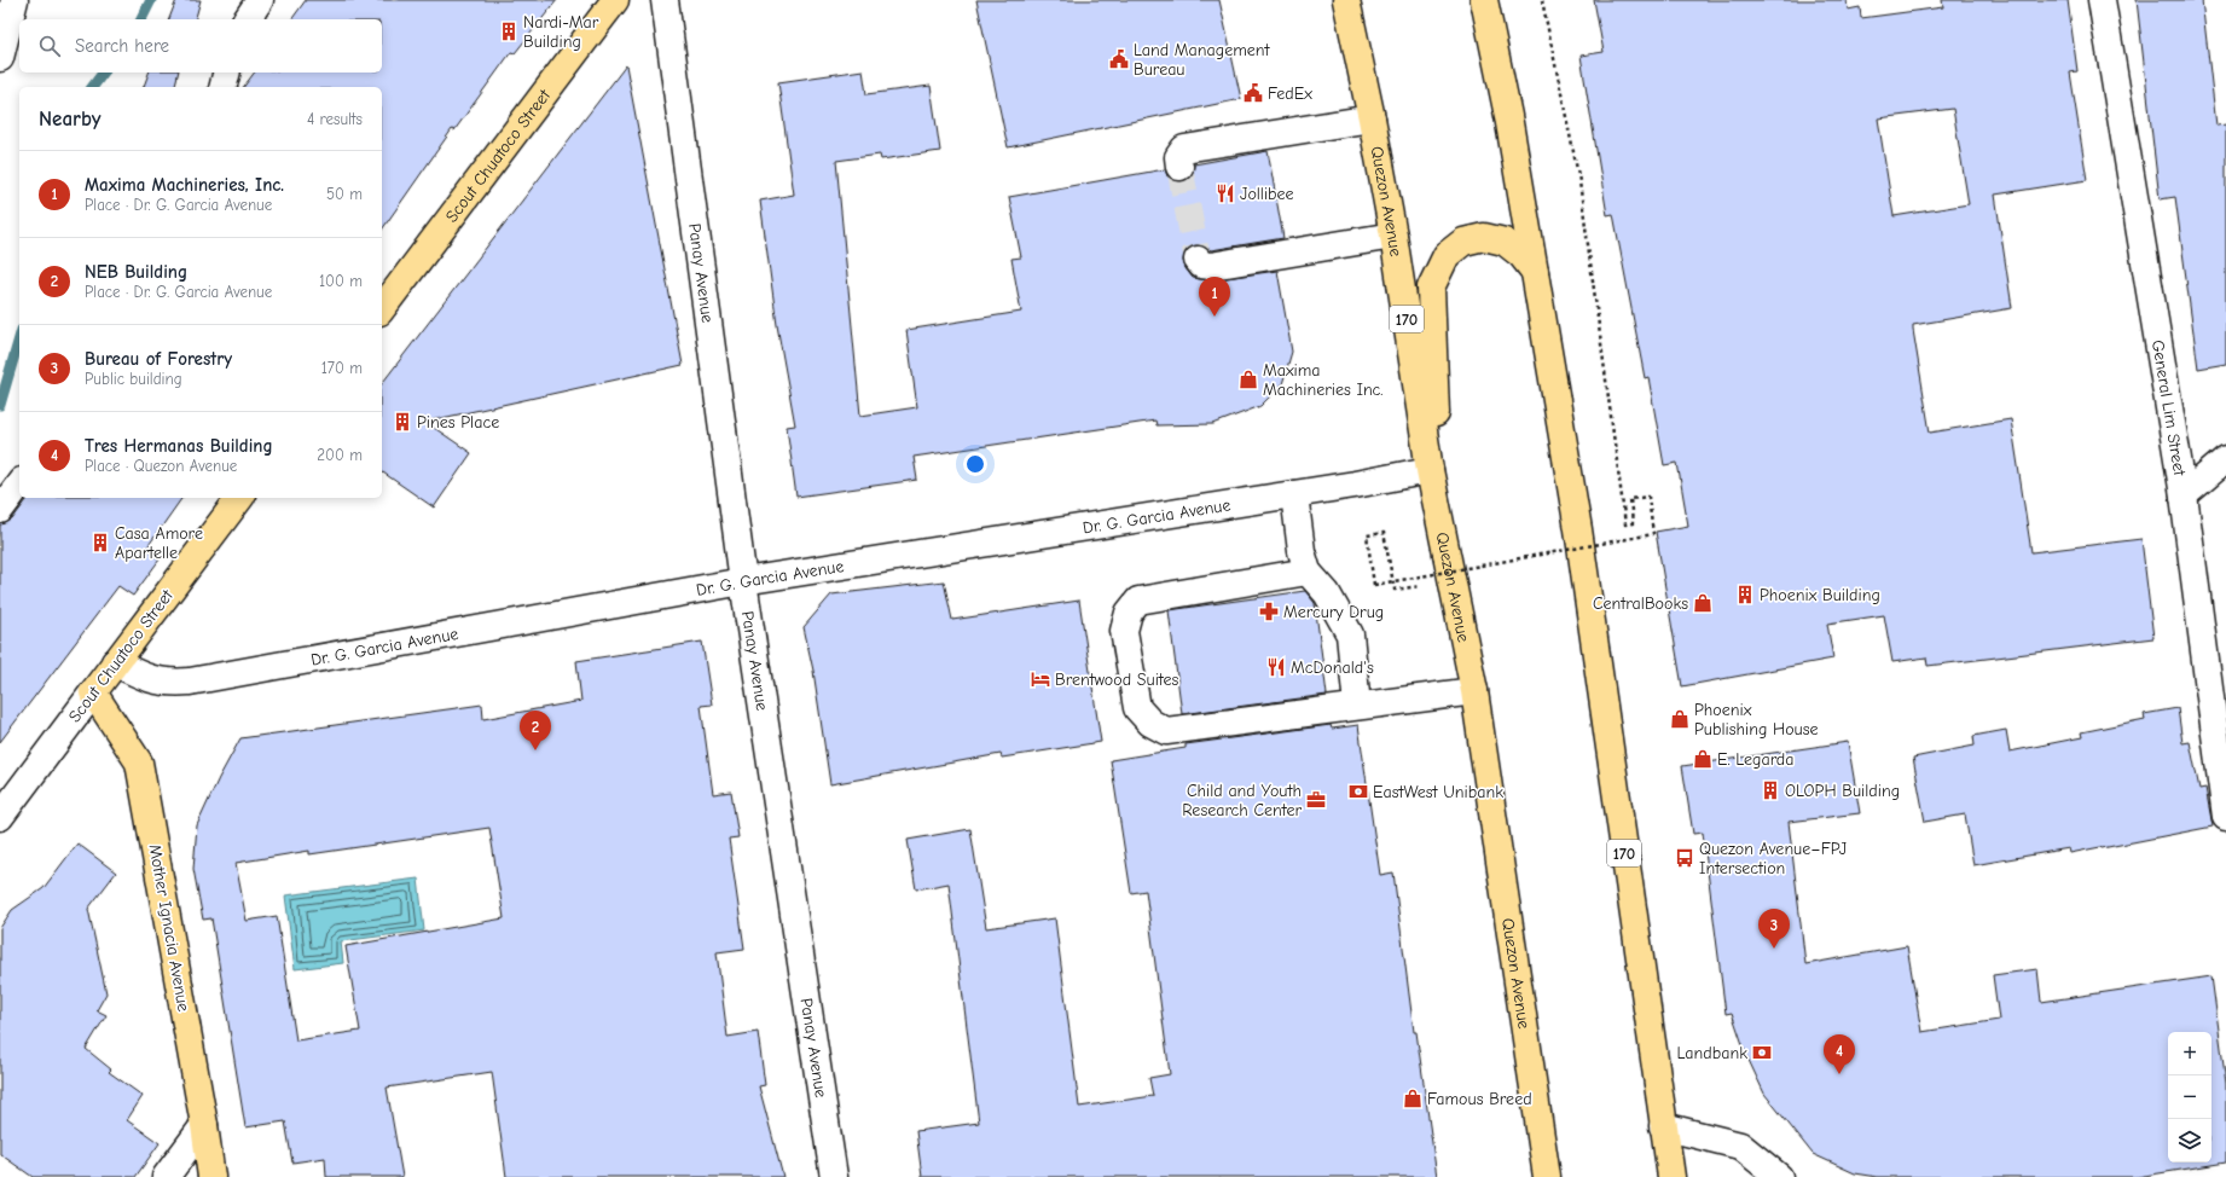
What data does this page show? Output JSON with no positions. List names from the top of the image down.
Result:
{
  "streets": {
    "main road": [
      "Scout Chuatoco Street",
      "Quezon Avenue",
      "170",
      "Mother Ignacia Avenue"
    ],
    "street": ["Panay Avenue", "General Lim Street", "Dr. G. Garcia Avenue"]
  },
  "crossings": [
    ["Scout Chuatoco Street", "Dr. G. Garcia Avenue"],
    ["Scout Chuatoco Street", "Mother Ignacia Avenue"],
    ["Quezon Avenue", "Dr. G. Garcia Avenue"],
    ["Panay Avenue", "Dr. G. Garcia Avenue"]
  ],
  "places": {
    "building": [
      "Nardi-Mar Building",
      "Pines Place",
      "Casa Amore Apartelle",
      "Phoenix Building",
      "OLOPH Building"
    ],
    "public building": ["Land Management Bureau", "FedEx"],
    "restaurant": ["Jollibee", "McDonald's"],
    "shop": [
      "Maxima Machineries Inc.",
      "CentralBooks",
      "Phoenix Publishing House",
      "E. Legarda",
      "Famous Breed"
    ],
    "pharmacy": ["Mercury Drug"],
    "hotel": ["Brentwood Suites"],
    "bank": ["EastWest Unibank", "Landbank"],
    "office": ["Child and Youth Research Center"],
    "bus stop": ["Quezon Avenue–FPJ Intersection"]
  },
  "page": {
    "search": "Search here",
    "heading": ["Nearby", "4 results"],
    "list": [
      {
        "mark": "1",
        "name": "Maxima Machineries, Inc.",
        "note": "Place · Dr. G. Garcia Avenue",
        "value": "50 m"
      },
      {
        "mark": "2",
        "name": "NEB Building",
        "note": "Place · Dr. G. Garcia Avenue",
        "value": "100 m"
      },
      {
        "mark": "3",
        "name": "Bureau of Forestry",
        "note": "Public building",
        "value": "170 m"
      },
      {
        "mark": "4",
        "name": "Tres Hermanas Building",
        "note": "Place · Quezon Avenue",
        "value": "200 m"
      }
    ],
    "pins": [
      "1",
      "2",
      "3",
      "4"
    ],
    "map_buttons": ["+", "−"]
  }
}
